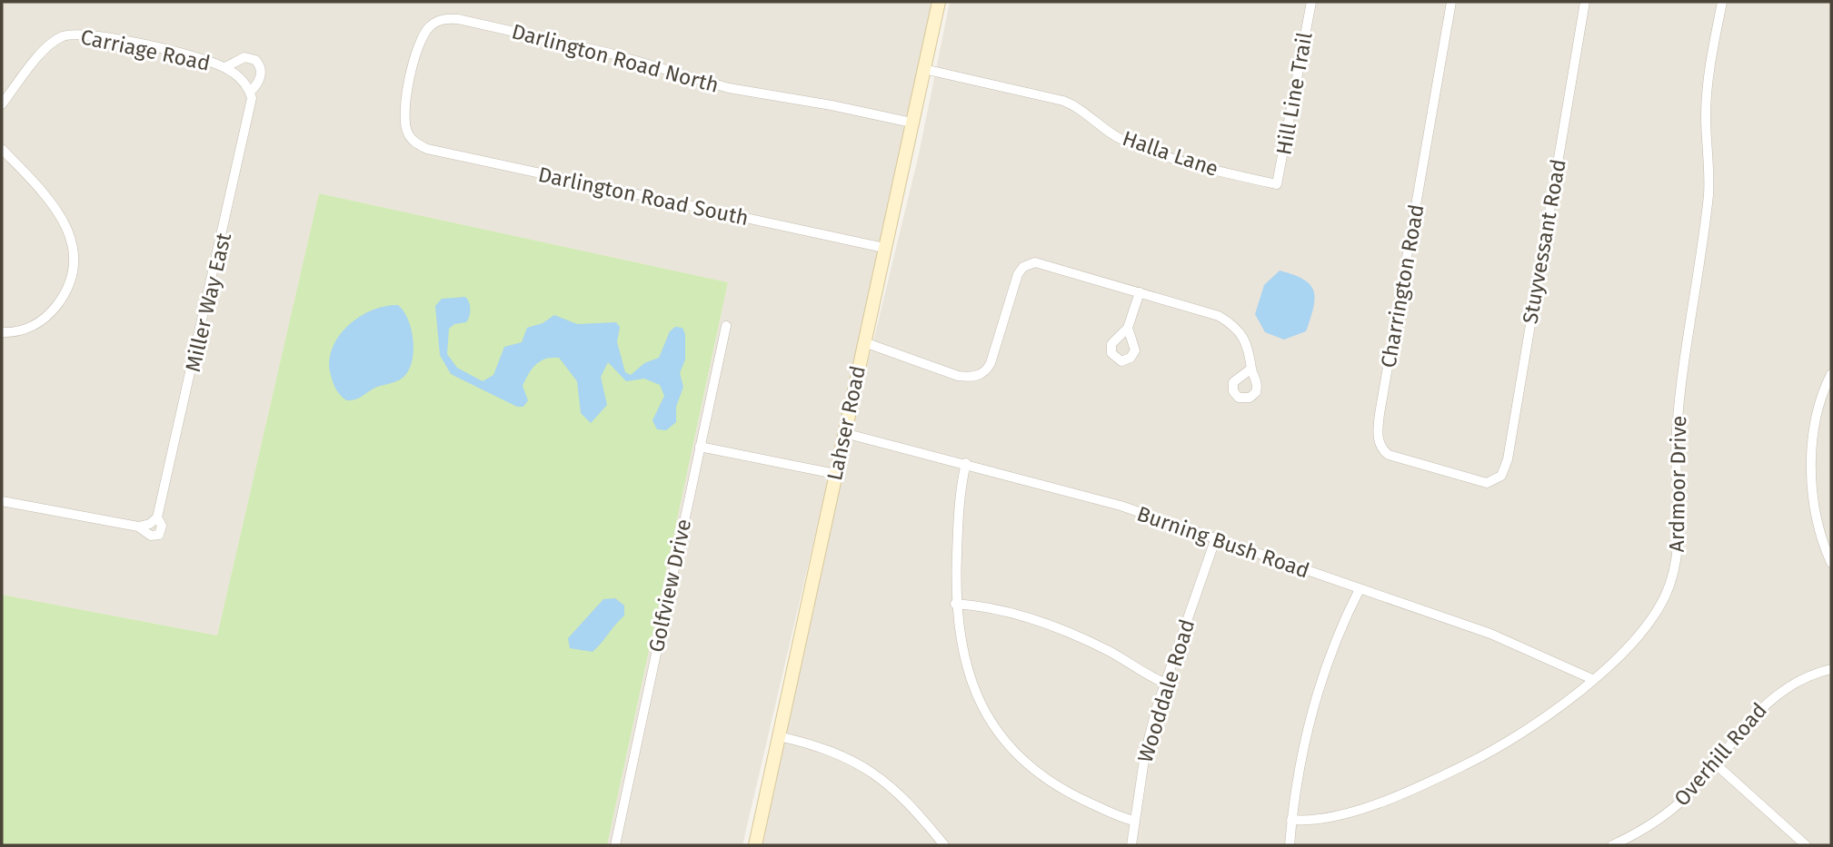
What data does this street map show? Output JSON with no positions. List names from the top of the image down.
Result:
{
  "streets": {
    "street": [
      "Carriage Road",
      "Darlington Road North",
      "Hill Line Trail",
      "Halla Lane",
      "Darlington Road South",
      "Stuyvessant Road",
      "Charrington Road",
      "Miller Way East",
      "Lahser Road",
      "Ardmoor Drive",
      "Burning Bush Road",
      "Golfview Drive",
      "Wooddale Road",
      "Overhill Road"
    ]
  },
  "crossings": [
    ["Carriage Road", "Miller Way East"],
    ["Darlington Road North", "Darlington Road South"],
    ["Darlington Road North", "Lahser Road"],
    ["Hill Line Trail", "Halla Lane"],
    ["Halla Lane", "Lahser Road"],
    ["Darlington Road South", "Lahser Road"],
    ["Stuyvessant Road", "Charrington Road"],
    ["Lahser Road", "Burning Bush Road"],
    ["Ardmoor Drive", "Burning Bush Road"],
    ["Burning Bush Road", "Wooddale Road"]
  ]
}
